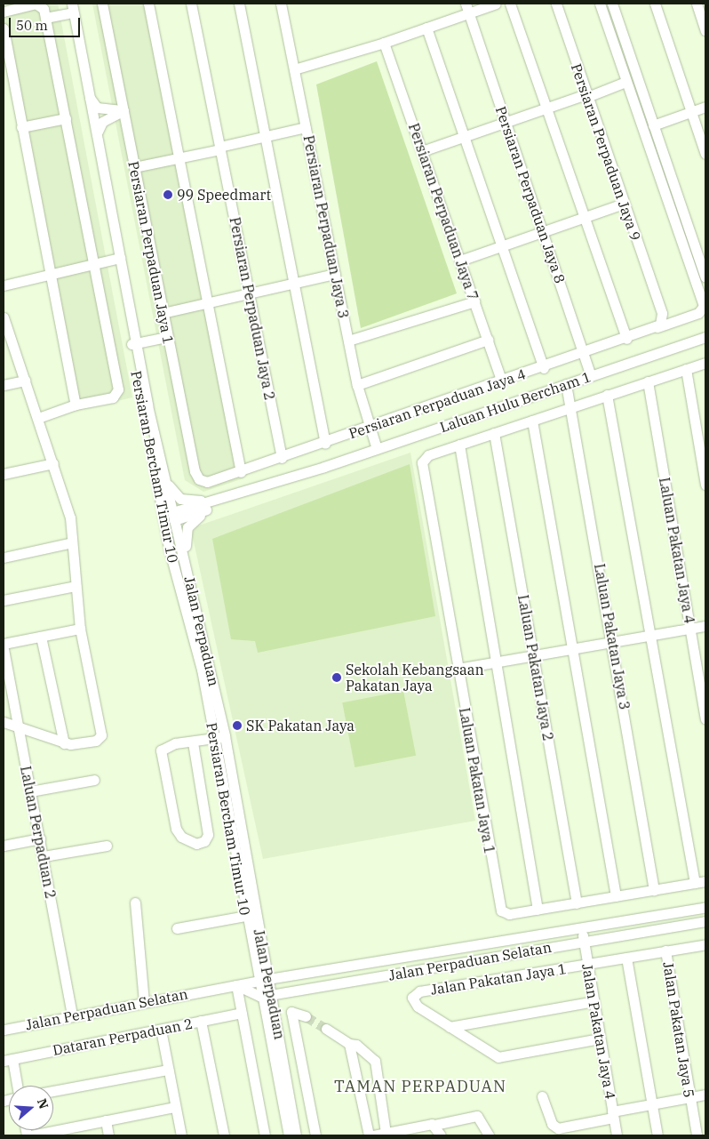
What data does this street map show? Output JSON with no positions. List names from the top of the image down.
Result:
{
  "streets": {
    "street": [
      "Persiaran Perpaduan Jaya 9",
      "Persiaran Perpaduan Jaya 8",
      "Persiaran Perpaduan Jaya 7",
      "Persiaran Perpaduan Jaya 3",
      "Persiaran Perpaduan Jaya 1",
      "Persiaran Perpaduan Jaya 2",
      "Laluan Hulu Bercham 1",
      "Persiaran Perpaduan Jaya 4",
      "Persiaran Bercham Timur 10",
      "Laluan Pakatan Jaya 4",
      "Jalan Perpaduan",
      "Laluan Pakatan Jaya 3",
      "Laluan Pakatan Jaya 2",
      "Laluan Pakatan Jaya 1",
      "Laluan Perpaduan 2",
      "Jalan Perpaduan Selatan",
      "Jalan Pakatan Jaya 1",
      "Jalan Pakatan Jaya 5",
      "Jalan Pakatan Jaya 4",
      "Dataran Perpaduan 2"
    ]
  },
  "crossings": [
    ["Persiaran Perpaduan Jaya 9", "Persiaran Perpaduan Jaya 4"],
    ["Persiaran Perpaduan Jaya 8", "Laluan Hulu Bercham 1"],
    ["Persiaran Perpaduan Jaya 8", "Persiaran Perpaduan Jaya 4"],
    ["Persiaran Perpaduan Jaya 7", "Persiaran Perpaduan Jaya 4"],
    ["Persiaran Perpaduan Jaya 3", "Laluan Hulu Bercham 1"],
    ["Persiaran Perpaduan Jaya 3", "Persiaran Perpaduan Jaya 4"],
    ["Persiaran Perpaduan Jaya 1", "Persiaran Perpaduan Jaya 4"],
    ["Persiaran Perpaduan Jaya 2", "Persiaran Perpaduan Jaya 4"],
    ["Laluan Hulu Bercham 1", "Persiaran Bercham Timur 10"],
    ["Laluan Hulu Bercham 1", "Jalan Perpaduan"],
    ["Laluan Hulu Bercham 1", "Laluan Pakatan Jaya 3"],
    ["Persiaran Bercham Timur 10", "Jalan Perpaduan"],
    ["Persiaran Bercham Timur 10", "Jalan Perpaduan Selatan"],
    ["Jalan Perpaduan", "Jalan Perpaduan Selatan"],
    ["Laluan Perpaduan 2", "Jalan Perpaduan Selatan"],
    ["Jalan Perpaduan Selatan", "Jalan Pakatan Jaya 4"],
    ["Jalan Pakatan Jaya 1", "Jalan Pakatan Jaya 5"],
    ["Jalan Pakatan Jaya 1", "Jalan Pakatan Jaya 4"]
  ],
  "districts": ["TAMAN PERPADUAN"],
  "places": ["99 Speedmart", "Sekolah Kebangsaan Pakatan Jaya", "SK Pakatan Jaya"],
  "scale_bar": "50 m",
  "north": "right"
}
